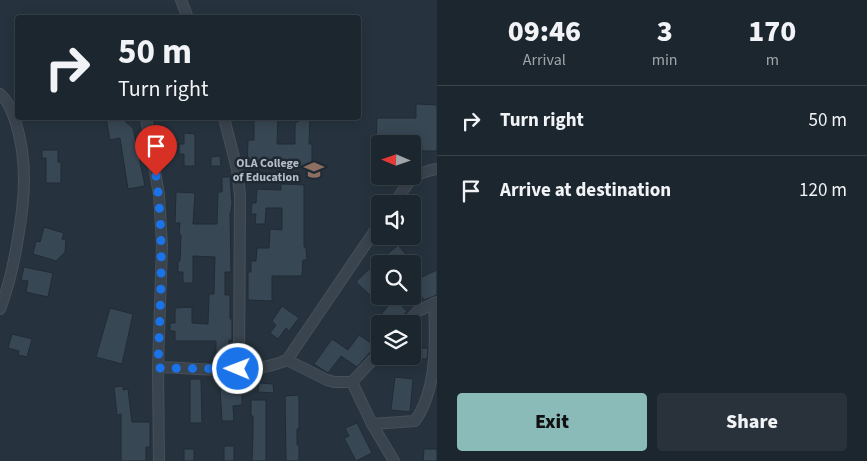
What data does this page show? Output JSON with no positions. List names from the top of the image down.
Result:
{
  "places": {
    "school or university": ["OLA College of Education"]
  },
  "north": "left",
  "page": {
    "eta": [
      "09:46",
      "Arrival",
      "3",
      "min",
      "170",
      "m"
    ],
    "turn": ["50 m", "Turn right"],
    "list": [
      {
        "name": "Turn right",
        "value": "50 m"
      },
      {
        "name": "Arrive at destination",
        "value": "120 m"
      }
    ],
    "buttons": ["Exit", "Share"]
  }
}
